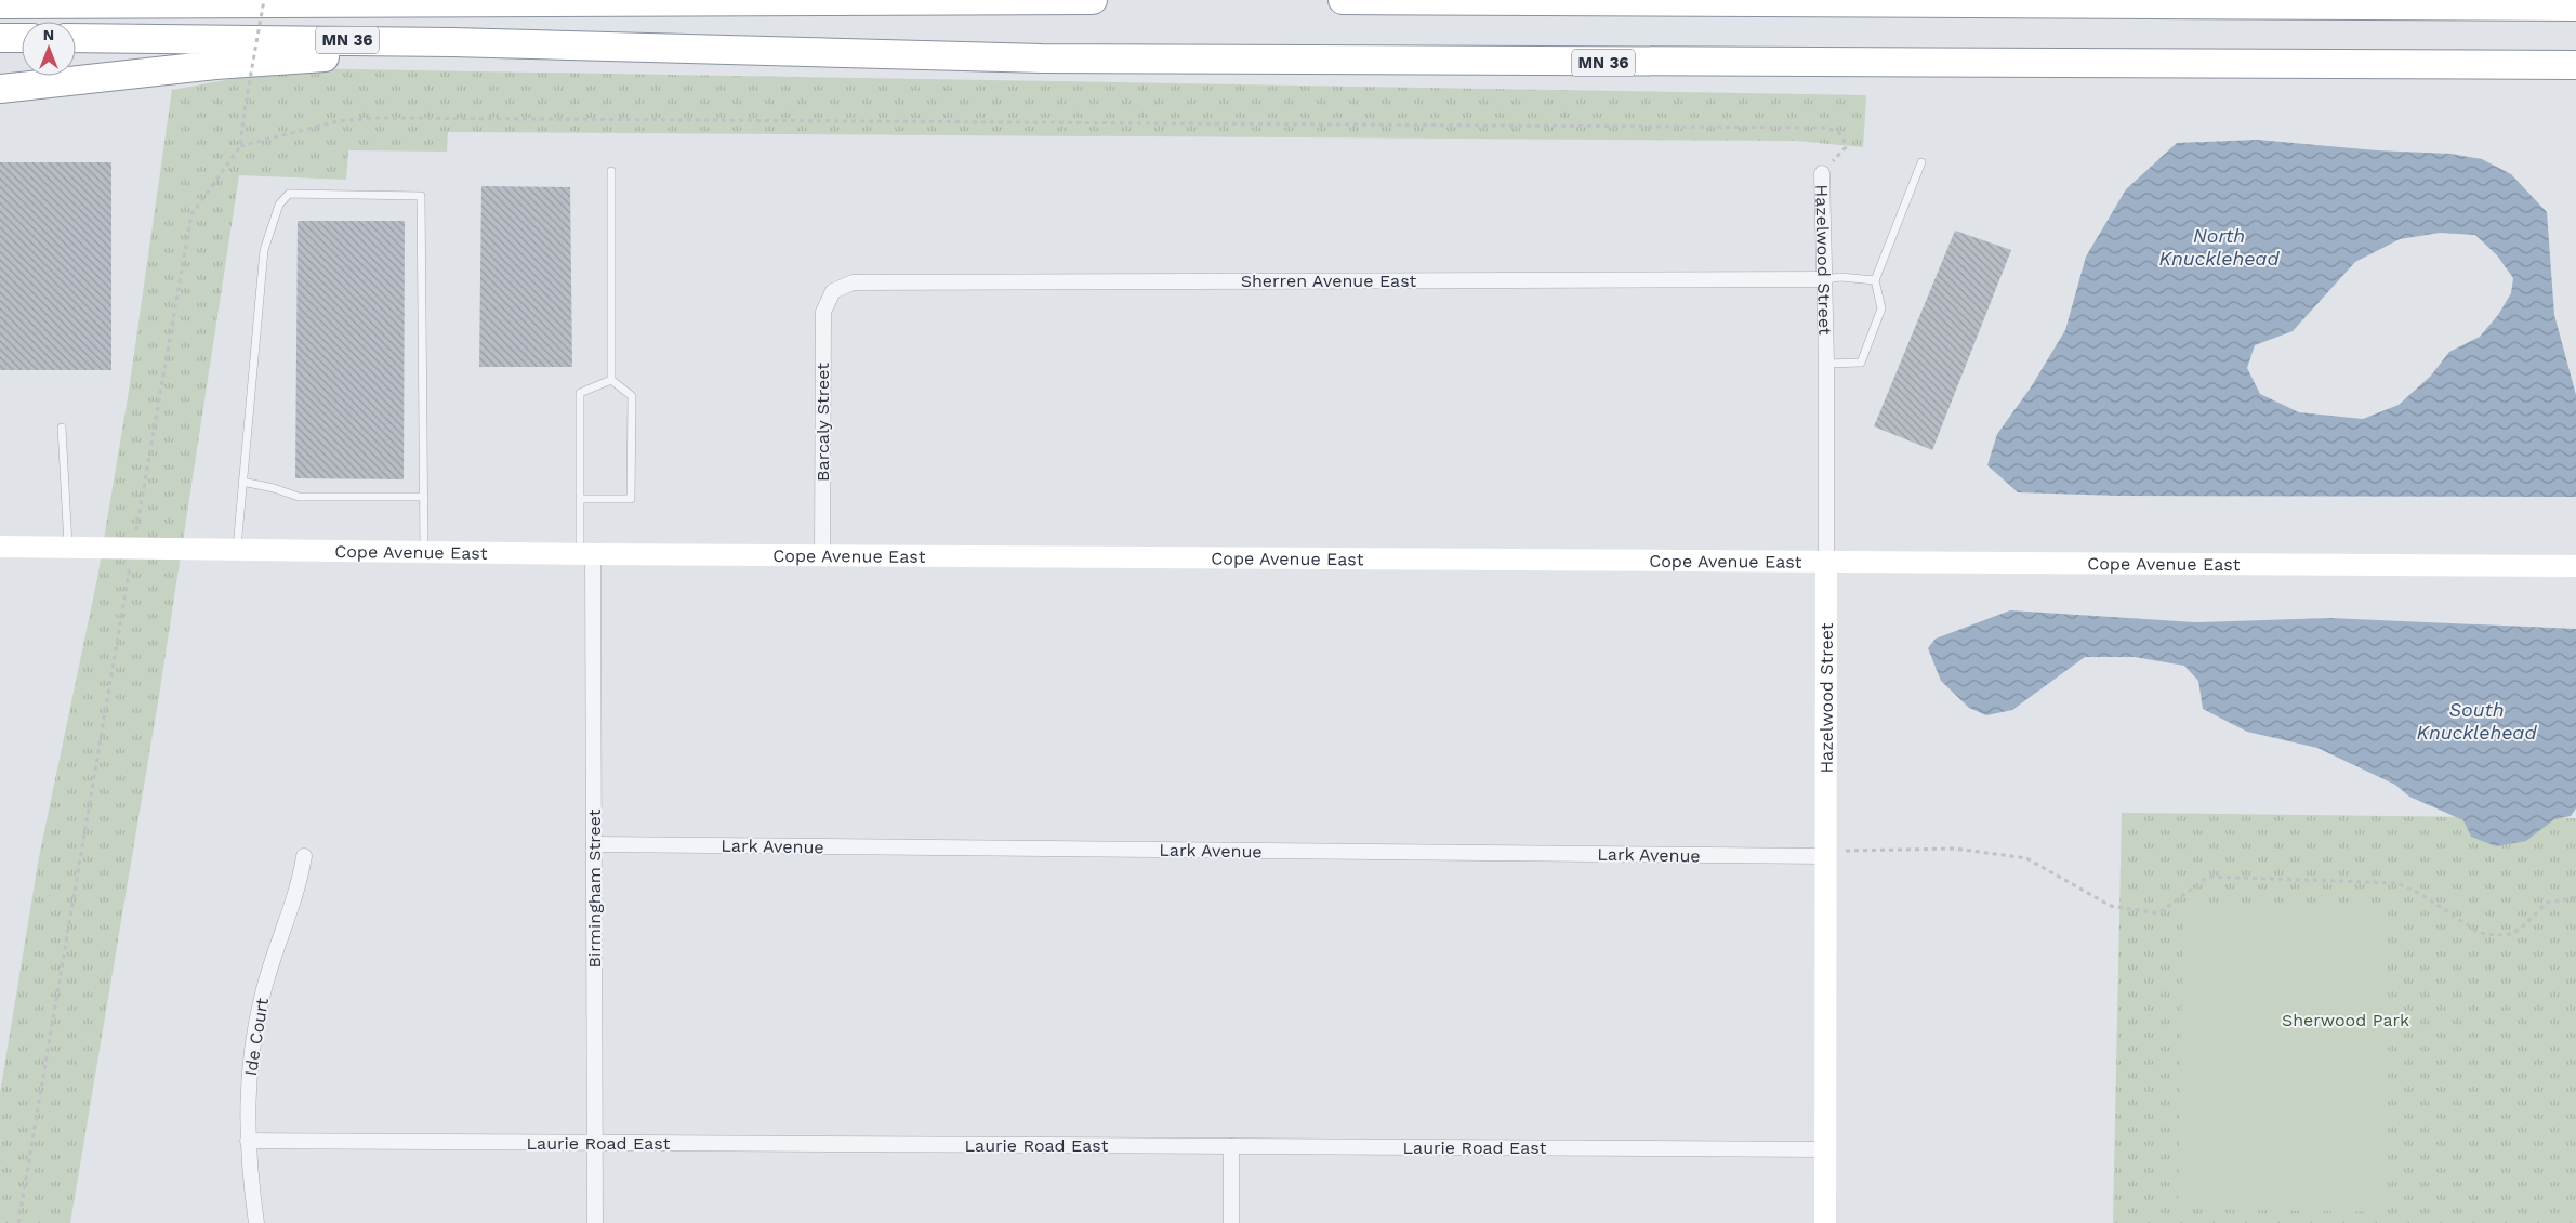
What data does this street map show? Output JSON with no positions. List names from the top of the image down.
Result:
{
  "streets": {
    "highway": ["MN 36"],
    "street": [
      "Hazelwood Street",
      "Sherren Avenue East",
      "Barcaly Street",
      "Cope Avenue East",
      "Lark Avenue",
      "Birmingham Street",
      "Ide Court",
      "Laurie Road East"
    ]
  },
  "crossings": [
    ["Hazelwood Street", "Sherren Avenue East"],
    ["Hazelwood Street", "Cope Avenue East"],
    ["Hazelwood Street", "Lark Avenue"],
    ["Hazelwood Street", "Laurie Road East"],
    ["Sherren Avenue East", "Barcaly Street"],
    ["Barcaly Street", "Cope Avenue East"],
    ["Cope Avenue East", "Birmingham Street"],
    ["Lark Avenue", "Birmingham Street"],
    ["Birmingham Street", "Laurie Road East"],
    ["Ide Court", "Laurie Road East"]
  ],
  "water": ["North Knucklehead", "South Knucklehead"],
  "parks": ["Sherwood Park"],
  "north": "top"
}
